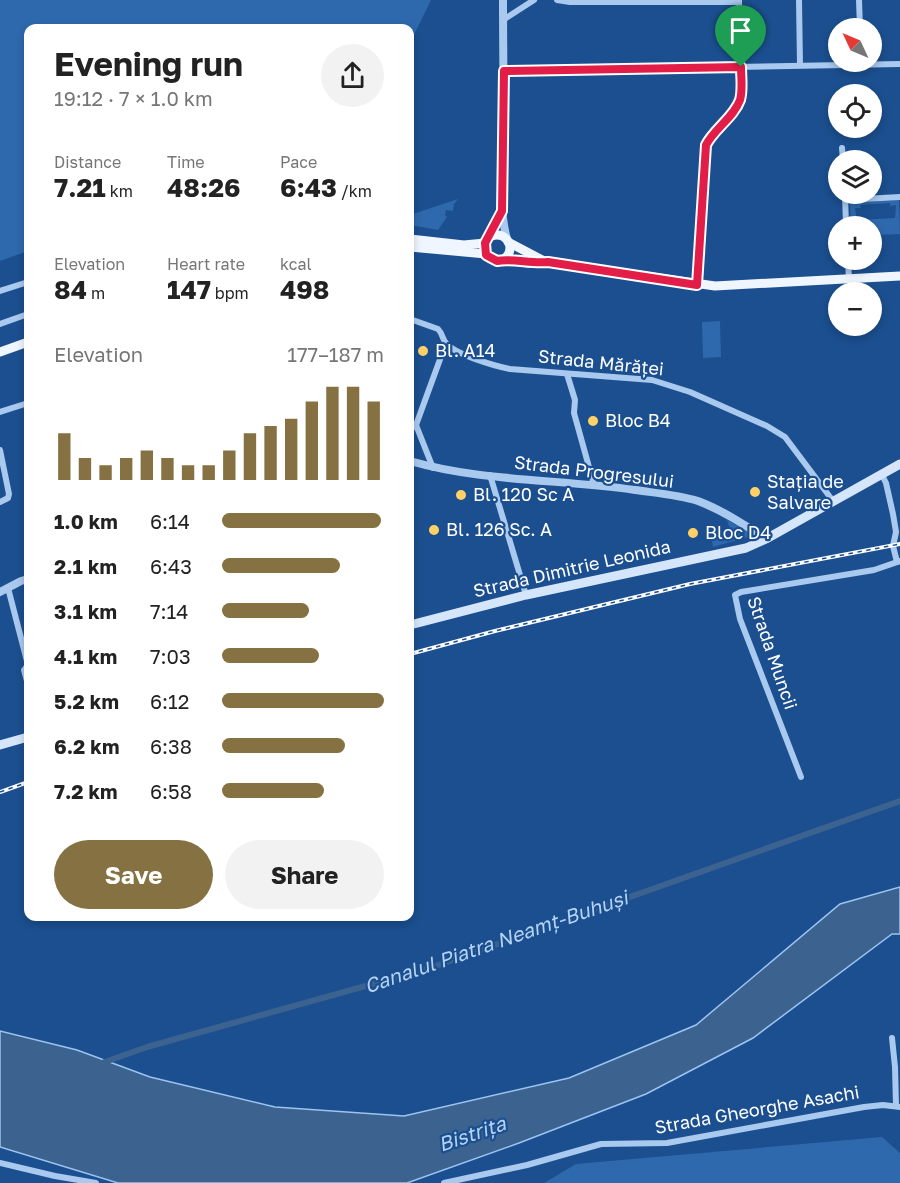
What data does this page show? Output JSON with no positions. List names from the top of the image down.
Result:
{
  "streets": {
    "main road": ["Strada Dimitrie Leonida"],
    "street": [
      "Strada Mărăței",
      "Strada Progresului",
      "Strada Muncii",
      "Strada Gheorghe Asachi"
    ]
  },
  "crossings": [
    ["Strada Mărăței", "Strada Dimitrie Leonida"],
    ["Strada Progresului", "Strada Dimitrie Leonida"]
  ],
  "water": ["Canalul Piatra Neamț-Buhuși", "Bistrița"],
  "places": [
    "Bl. A14",
    "Bloc B4",
    "Stația de Salvare",
    "Bl. 120 Sc A",
    "Bl. 126 Sc. A",
    "Bloc D4"
  ],
  "north": "top left",
  "page": {
    "map_buttons": ["+", "−"],
    "heading": ["Evening run", "19:12 · 7 × 1.0 km"],
    "stats": [
      ["Distance", "7.21 km"],
      ["Time", "48:26"],
      ["Pace", "6:43 /km"],
      ["Elevation", "84 m"],
      ["Heart rate", "147 bpm"],
      ["kcal", "498"]
    ],
    "chart": ["Elevation", "177–187 m"],
    "list": [
      {
        "name": "1.0 km",
        "note": "6:14"
      },
      {
        "name": "2.1 km",
        "note": "6:43"
      },
      {
        "name": "3.1 km",
        "note": "7:14"
      },
      {
        "name": "4.1 km",
        "note": "7:03"
      },
      {
        "name": "5.2 km",
        "note": "6:12"
      },
      {
        "name": "6.2 km",
        "note": "6:38"
      },
      {
        "name": "7.2 km",
        "note": "6:58"
      }
    ],
    "buttons": ["Save", "Share"]
  }
}
